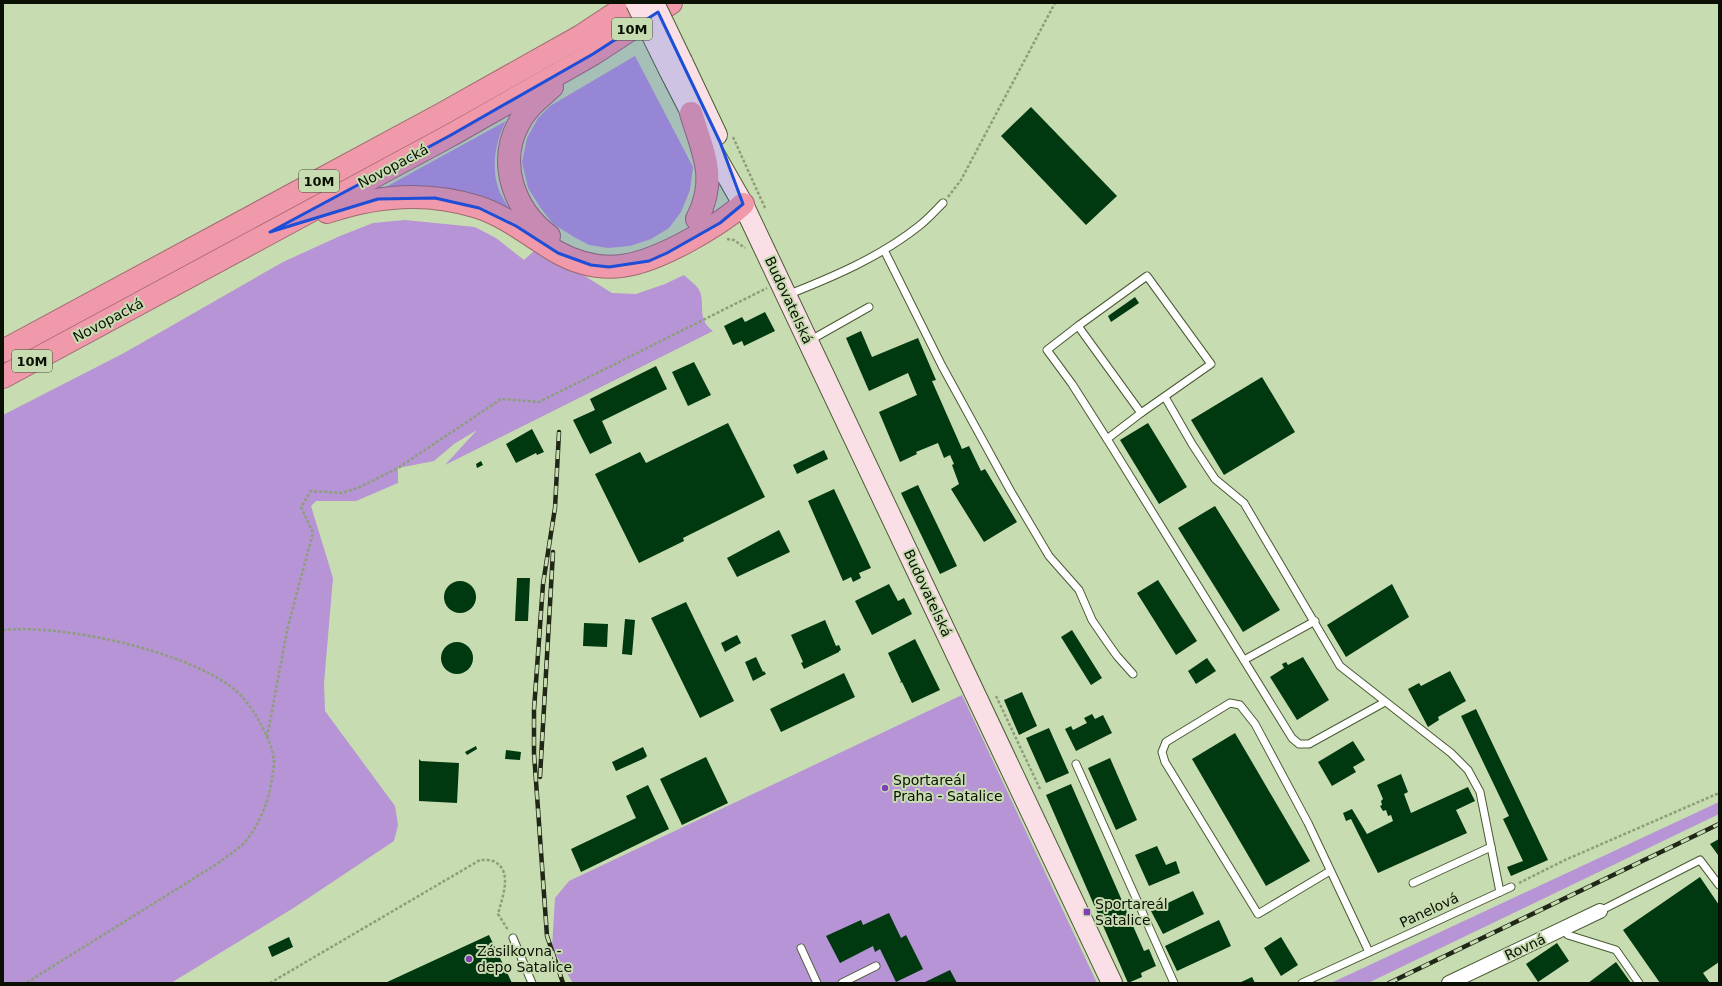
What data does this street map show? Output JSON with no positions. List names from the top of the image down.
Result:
{
  "streets": {
    "highway": ["10M", "Novopacká"],
    "street": ["Budovatelská", "Rovná"],
    "lane": ["Panelová"]
  },
  "places": {
    "other": ["Sportareál Praha - Satalice", "Zásilkovna - depo Satalice"],
    "transit": ["Sportareál Satalice"]
  }
}
